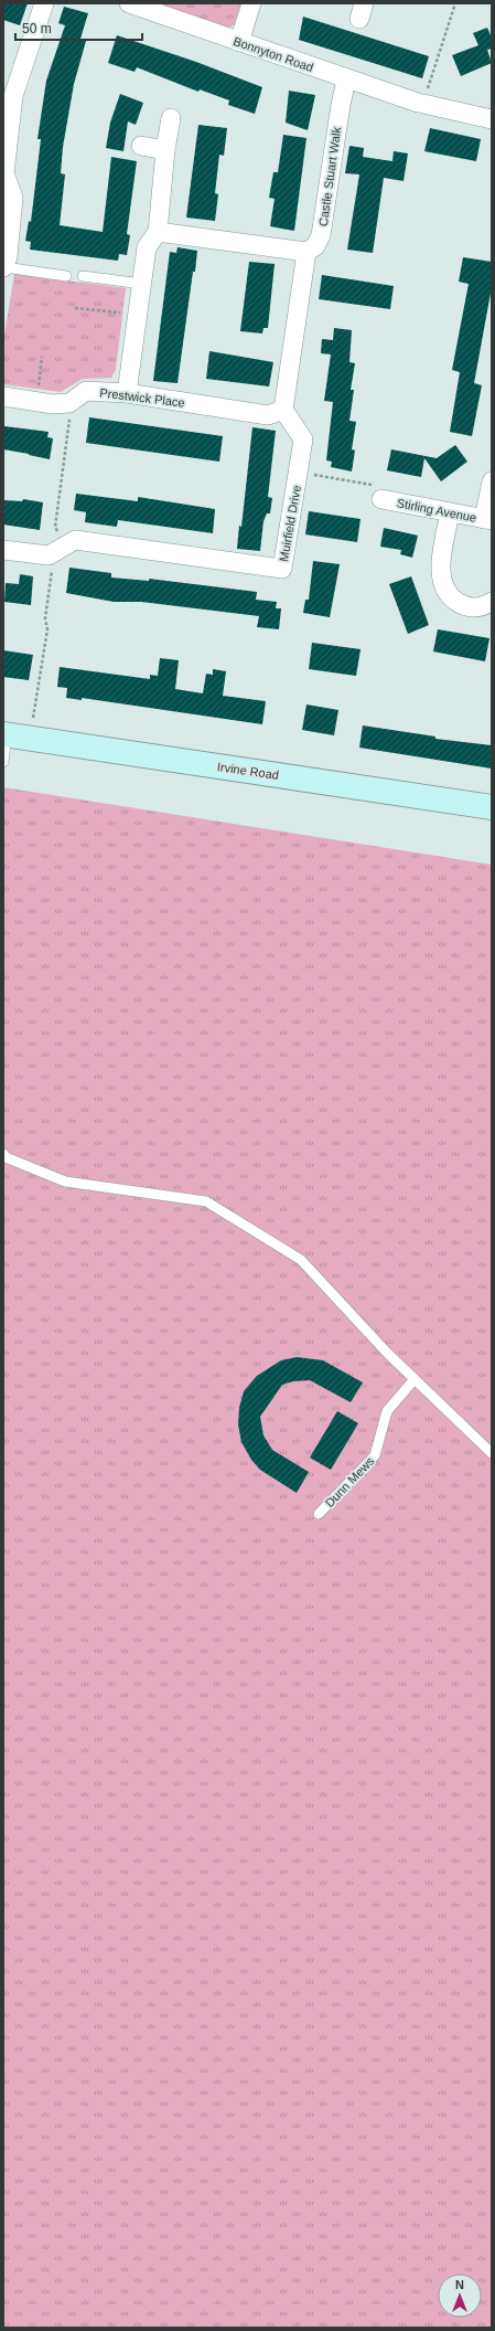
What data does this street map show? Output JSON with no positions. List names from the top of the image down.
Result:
{
  "streets": {
    "main road": ["Irvine Road"],
    "street": [
      "Bonnyton Road",
      "Castle Stuart Walk",
      "Prestwick Place",
      "Stirling Avenue",
      "Muirfield Drive"
    ],
    "lane": ["Dunn Mews"]
  },
  "crossings": [
    ["Bonnyton Road", "Castle Stuart Walk"],
    ["Prestwick Place", "Muirfield Drive"]
  ],
  "scale_bar": "50 m",
  "north": "top"
}
